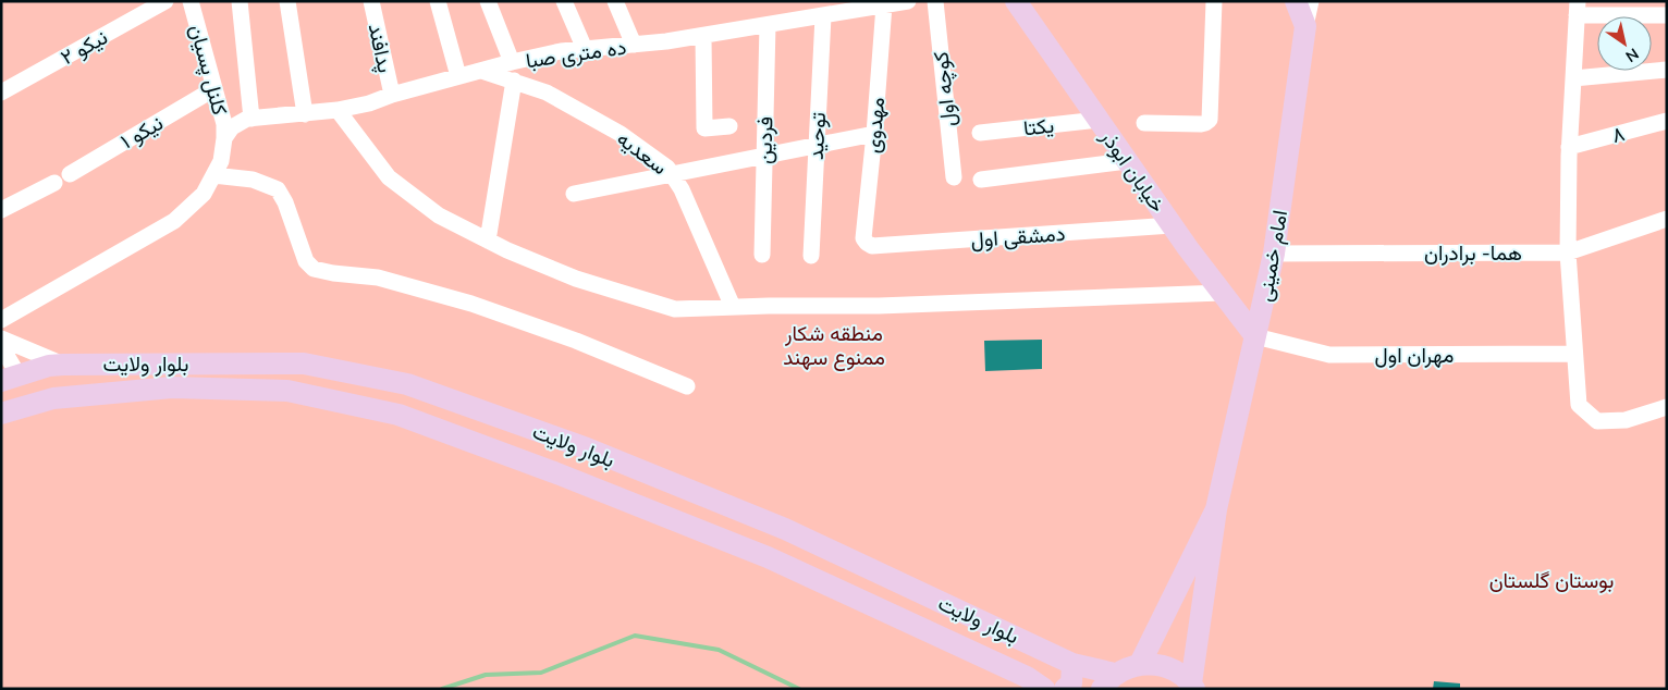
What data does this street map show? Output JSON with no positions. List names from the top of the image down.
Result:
{
  "streets": {
    "main road": ["خیابان ابوذر", "امام خمینی", "بلوار ولایت"],
    "street": [
      "نیکو ۲",
      "پدافند",
      "ده متری صبا",
      "کلنل پسیان",
      "کوچه اول",
      "مهدوی",
      "یکتا",
      "نیکو ۱",
      "۸",
      "توحید",
      "فردین",
      "سعدیه",
      "دمشقی اول",
      "هما- برادران",
      "مهران اول"
    ]
  },
  "crossings": [
    ["پدافند", "ده متری صبا"],
    ["ده متری صبا", "مهدوی"],
    ["ده متری صبا", "توحید"],
    ["ده متری صبا", "فردین"],
    ["ده متری صبا", "سعدیه"],
    ["کلنل پسیان", "نیکو ۱"],
    ["مهدوی", "دمشقی اول"],
    ["یکتا", "خیابان ابوذر"],
    ["خیابان ابوذر", "دمشقی اول"],
    ["خیابان ابوذر", "امام خمینی"],
    ["خیابان ابوذر", "مهران اول"],
    ["هما- برادران", "امام خمینی"],
    ["امام خمینی", "مهران اول"]
  ],
  "parks": ["منطقه شکار ممنوع سهند", "بوستان گلستان"],
  "north": "bottom right"
}
